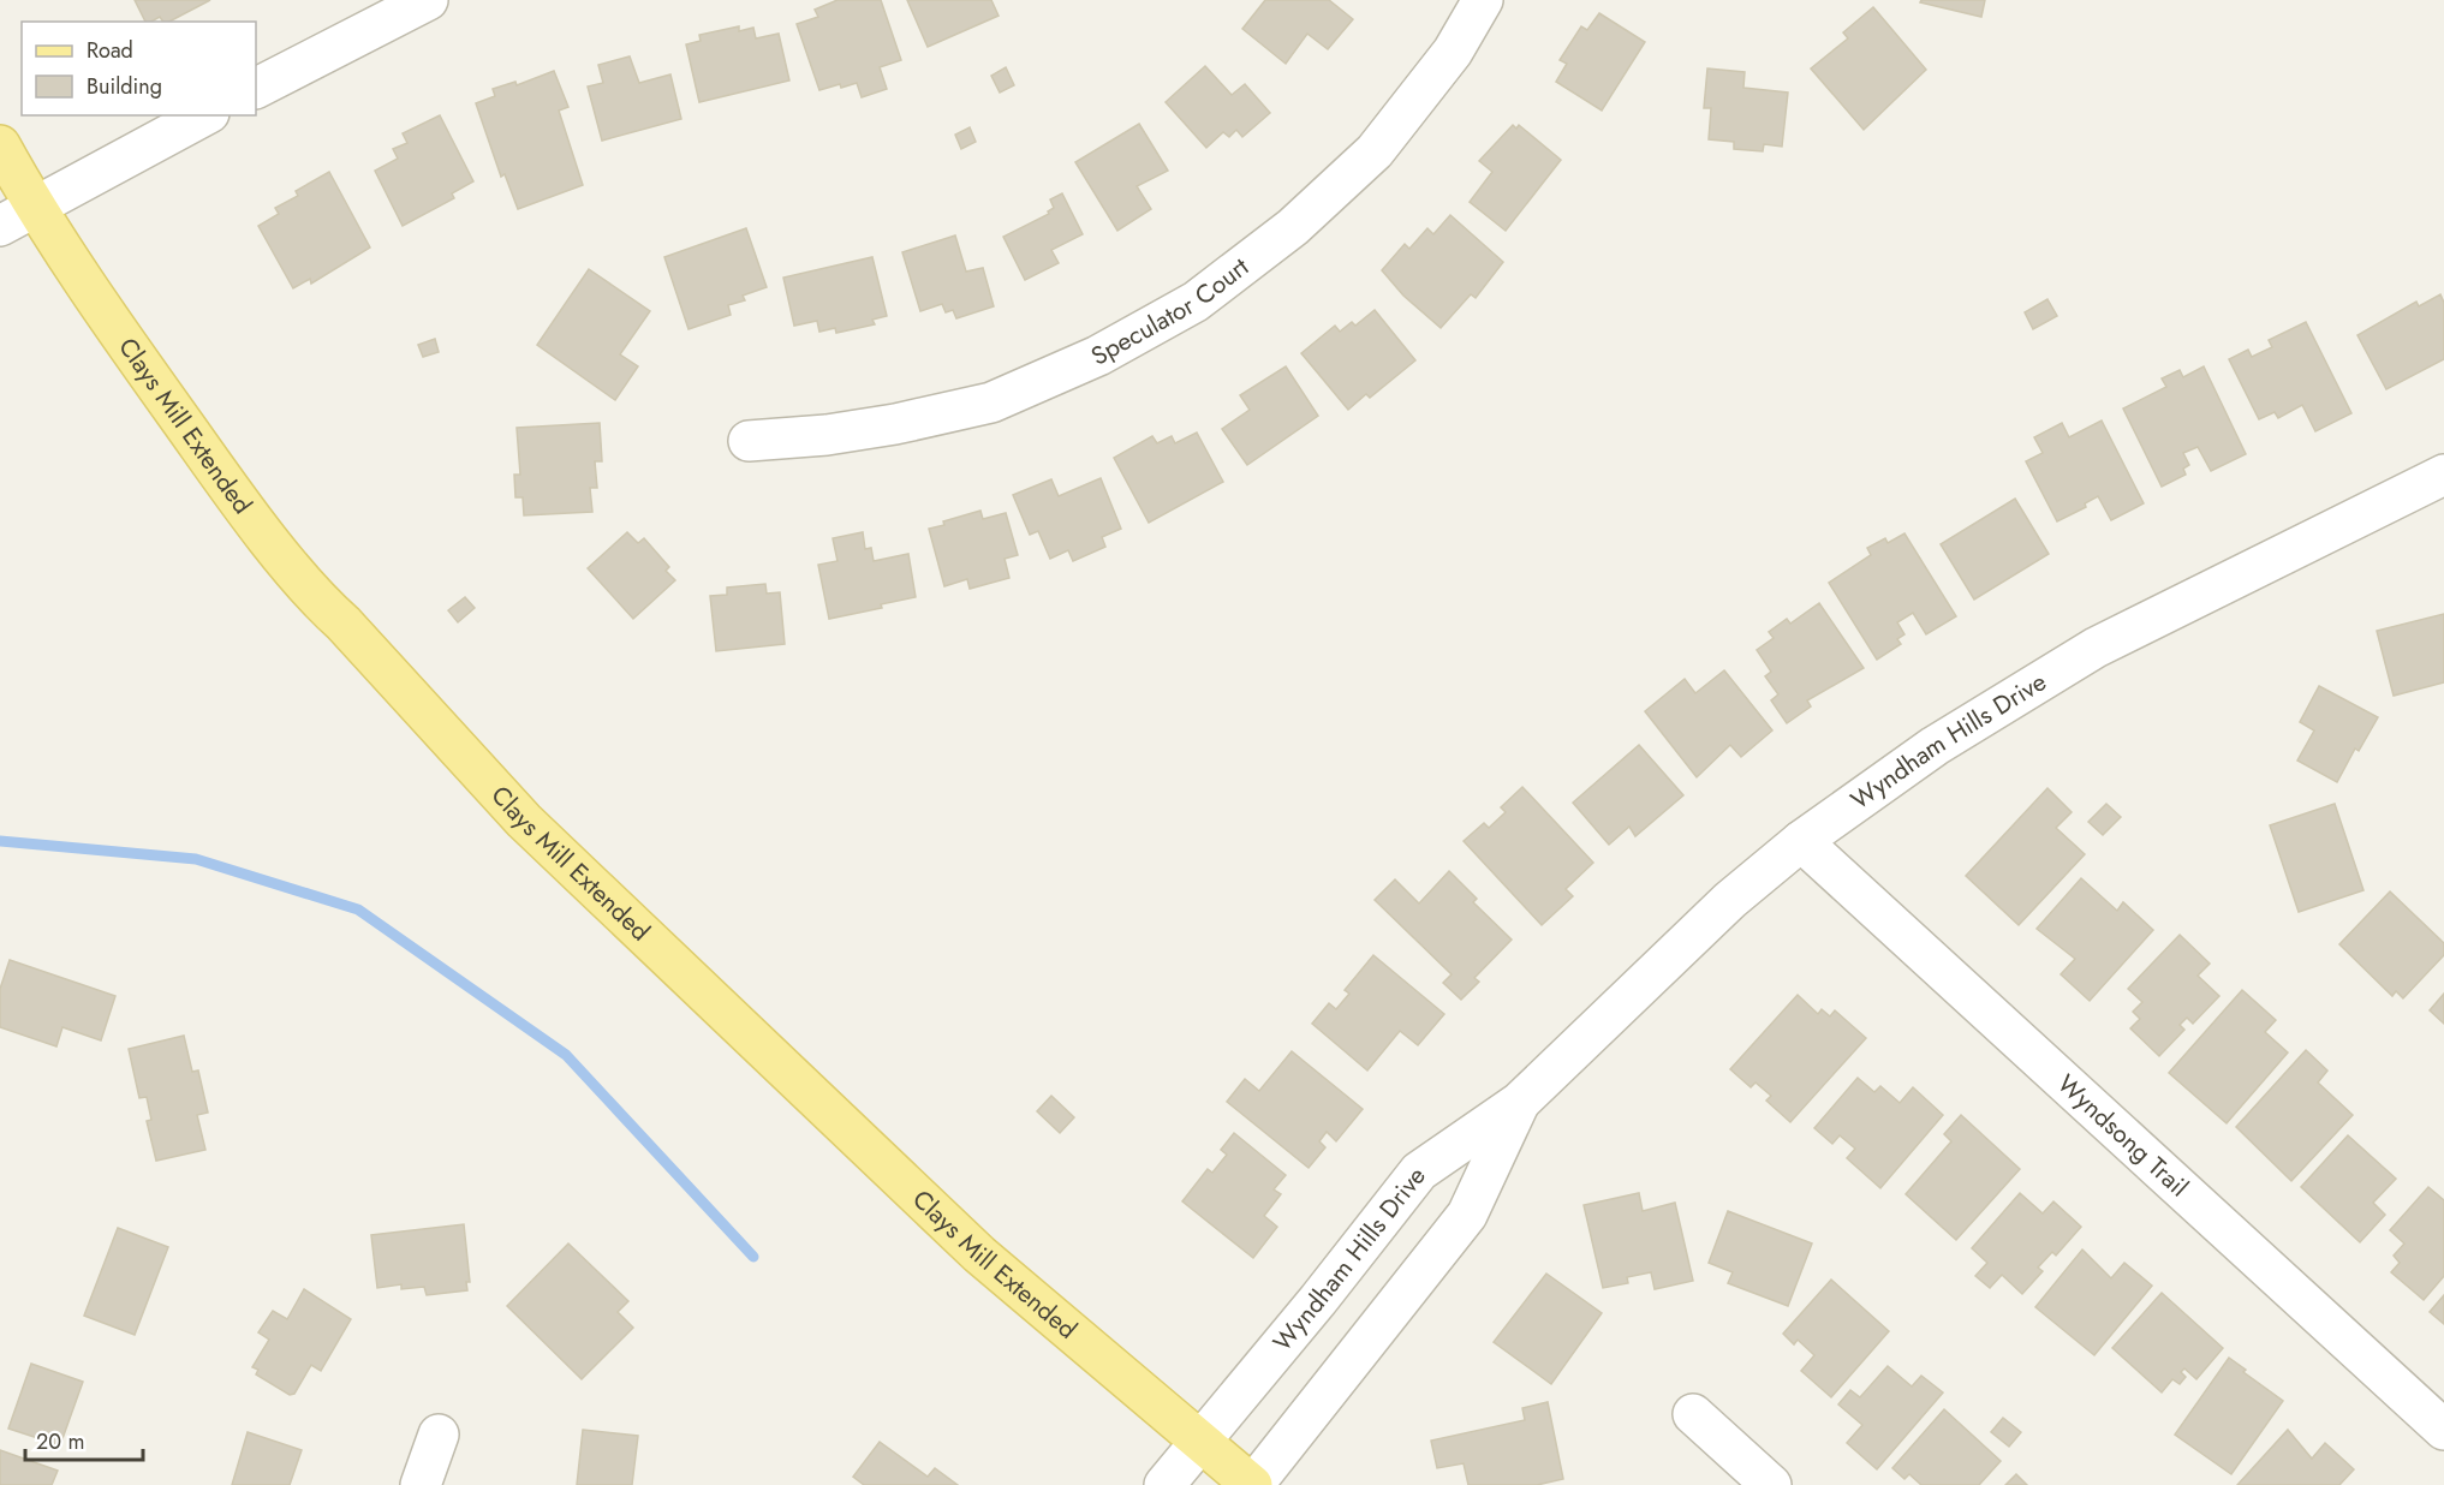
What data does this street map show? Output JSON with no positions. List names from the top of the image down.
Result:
{
  "streets": {
    "main road": ["Clays Mill Extended"],
    "street": ["Speculator Court", "Wyndham Hills Drive", "Wyndsong Trail"]
  },
  "crossings": [
    ["Clays Mill Extended", "Wyndham Hills Drive"],
    ["Wyndham Hills Drive", "Wyndsong Trail"]
  ],
  "legend": ["Road", "Building"],
  "scale_bar": "20 m"
}
